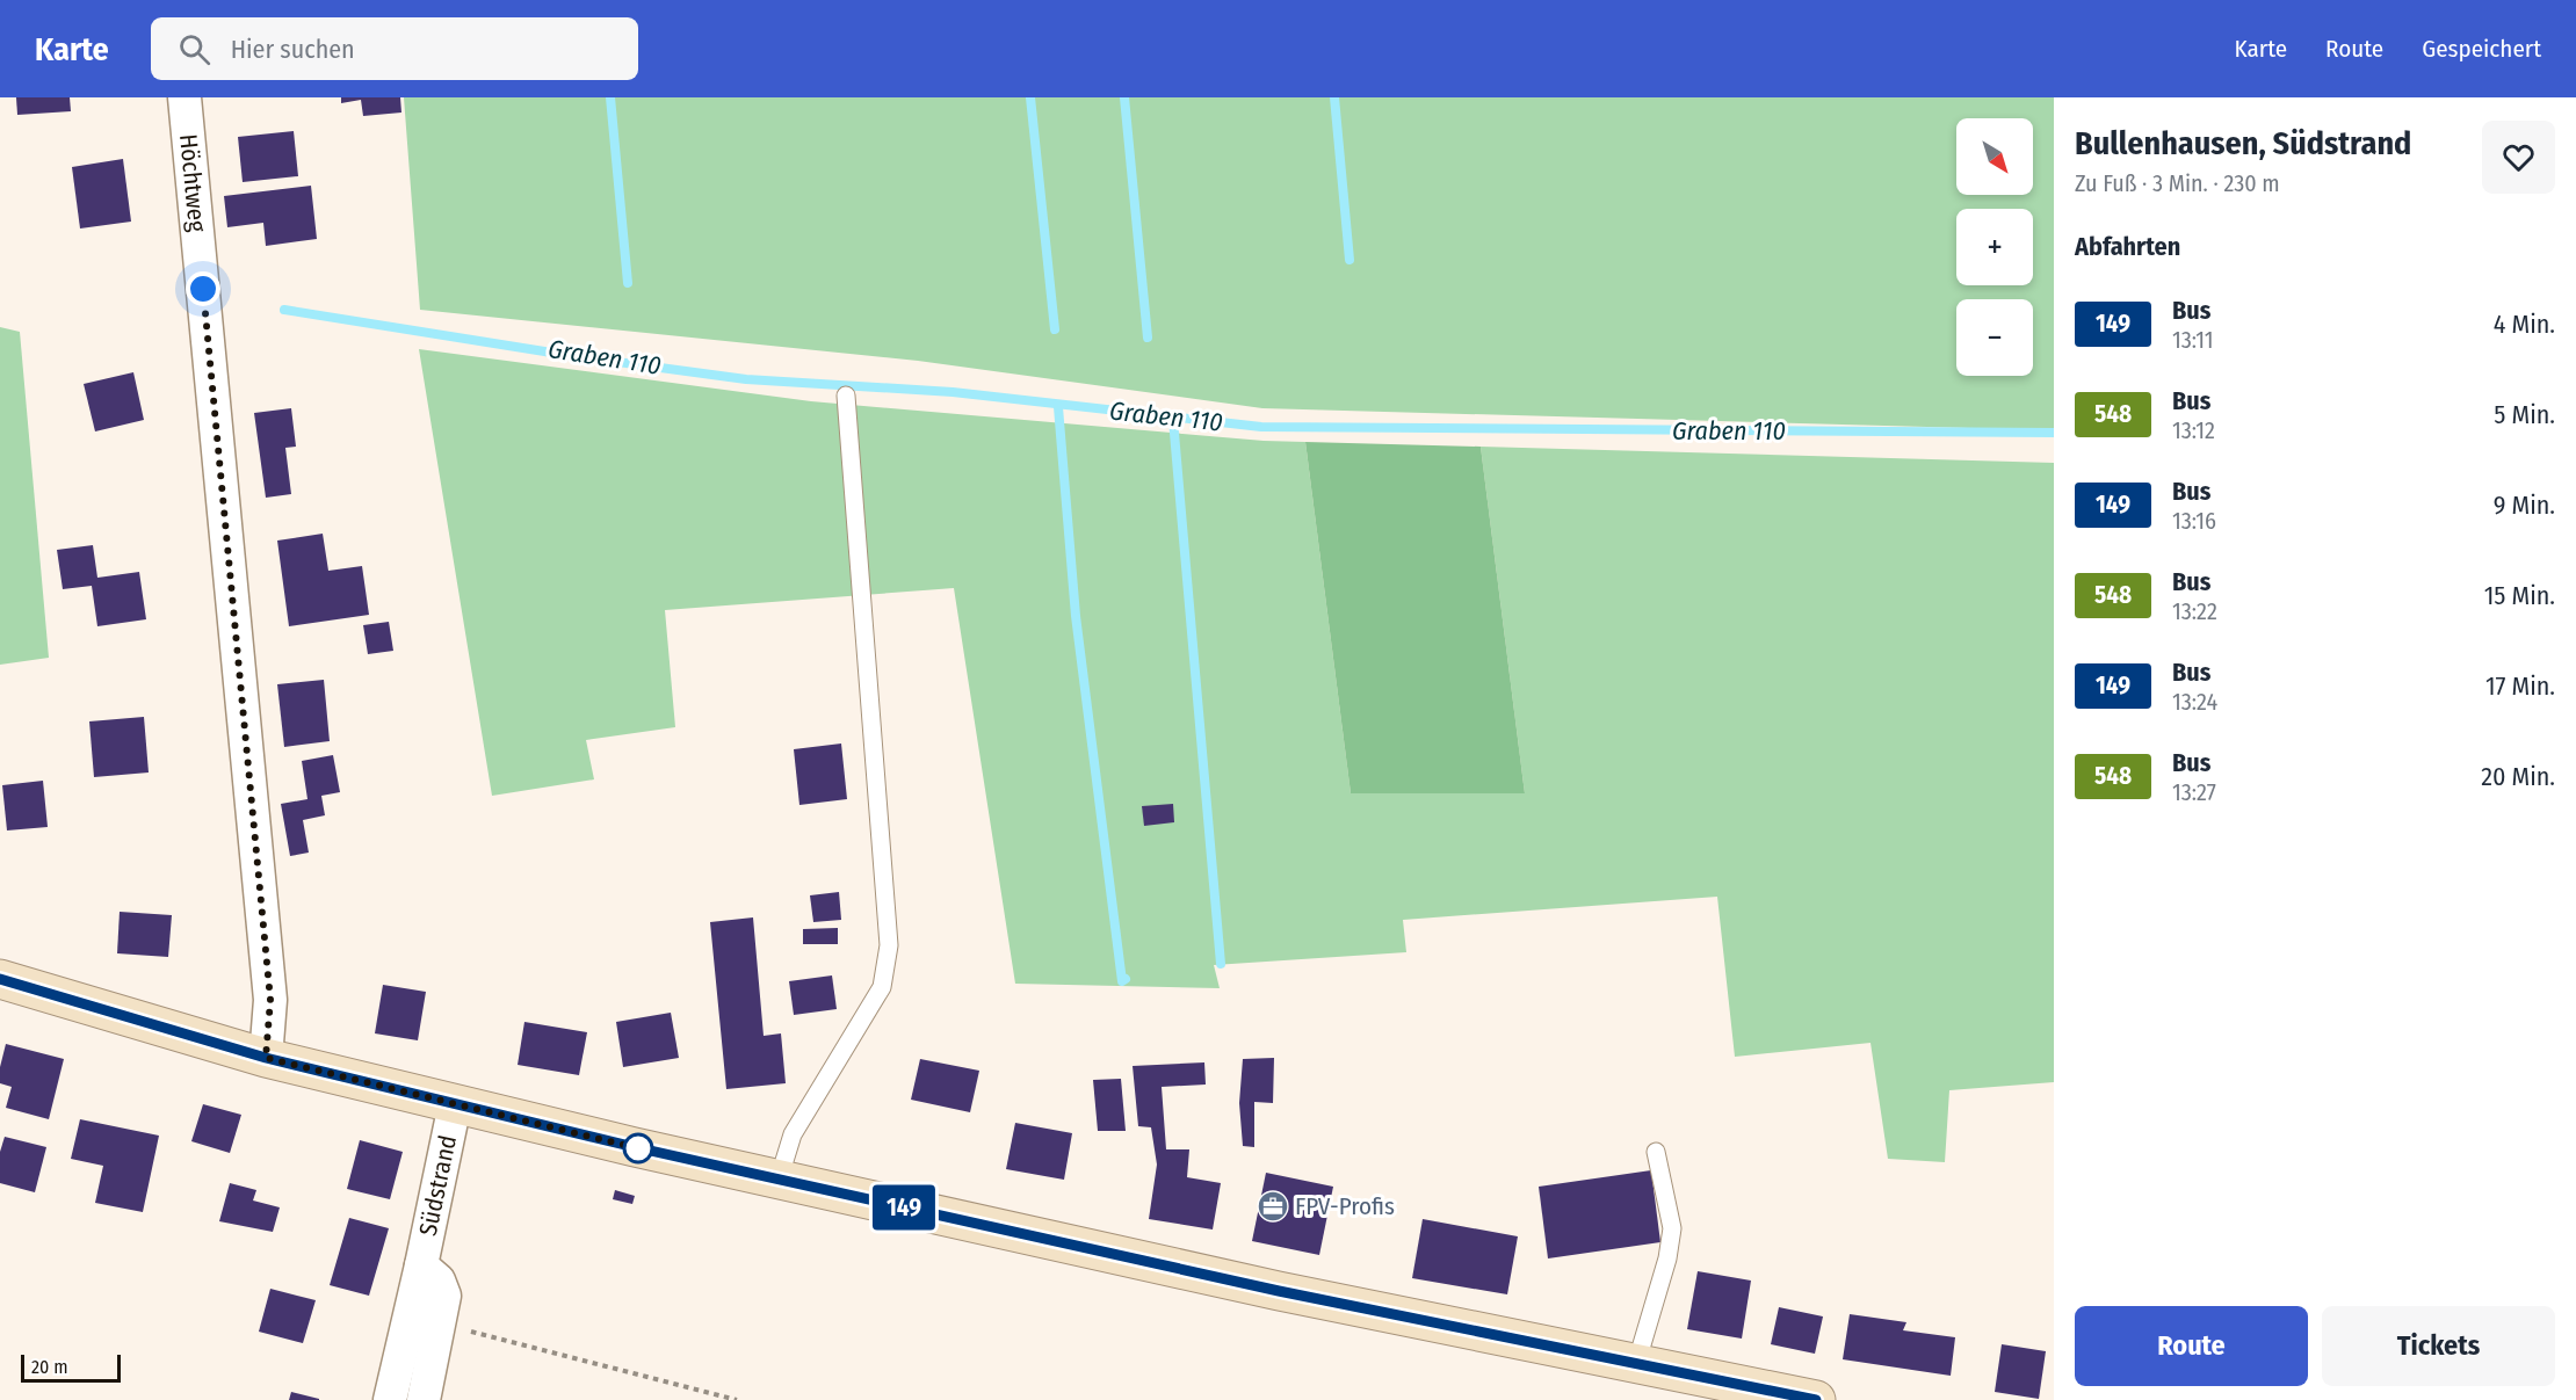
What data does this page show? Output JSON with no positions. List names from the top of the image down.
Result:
{
  "streets": {
    "street": ["Höchtweg", "Südstrand"]
  },
  "water": ["Graben 110"],
  "places": {
    "office": ["FPV-Profis"]
  },
  "lines": ["bus line 149"],
  "scale_bar": "20 m",
  "north": "bottom right",
  "page": {
    "header": "Karte",
    "search": "Hier suchen",
    "nav": ["Karte", "Route", "Gespeichert"],
    "on_map": "149",
    "heading": [
      ["Bullenhausen, Südstrand", "Zu Fuß · 3 Min. · 230 m"],
      "Abfahrten"
    ],
    "map_buttons": ["+", "−"],
    "list": [
      {
        "mark": "149",
        "name": "Bus",
        "note": "13:11",
        "value": "4 Min."
      },
      {
        "mark": "548",
        "name": "Bus",
        "note": "13:12",
        "value": "5 Min."
      },
      {
        "mark": "149",
        "name": "Bus",
        "note": "13:16",
        "value": "9 Min."
      },
      {
        "mark": "548",
        "name": "Bus",
        "note": "13:22",
        "value": "15 Min."
      },
      {
        "mark": "149",
        "name": "Bus",
        "note": "13:24",
        "value": "17 Min."
      },
      {
        "mark": "548",
        "name": "Bus",
        "note": "13:27",
        "value": "20 Min."
      }
    ],
    "buttons": ["Route", "Tickets"],
    "scale": "20 m"
  }
}
